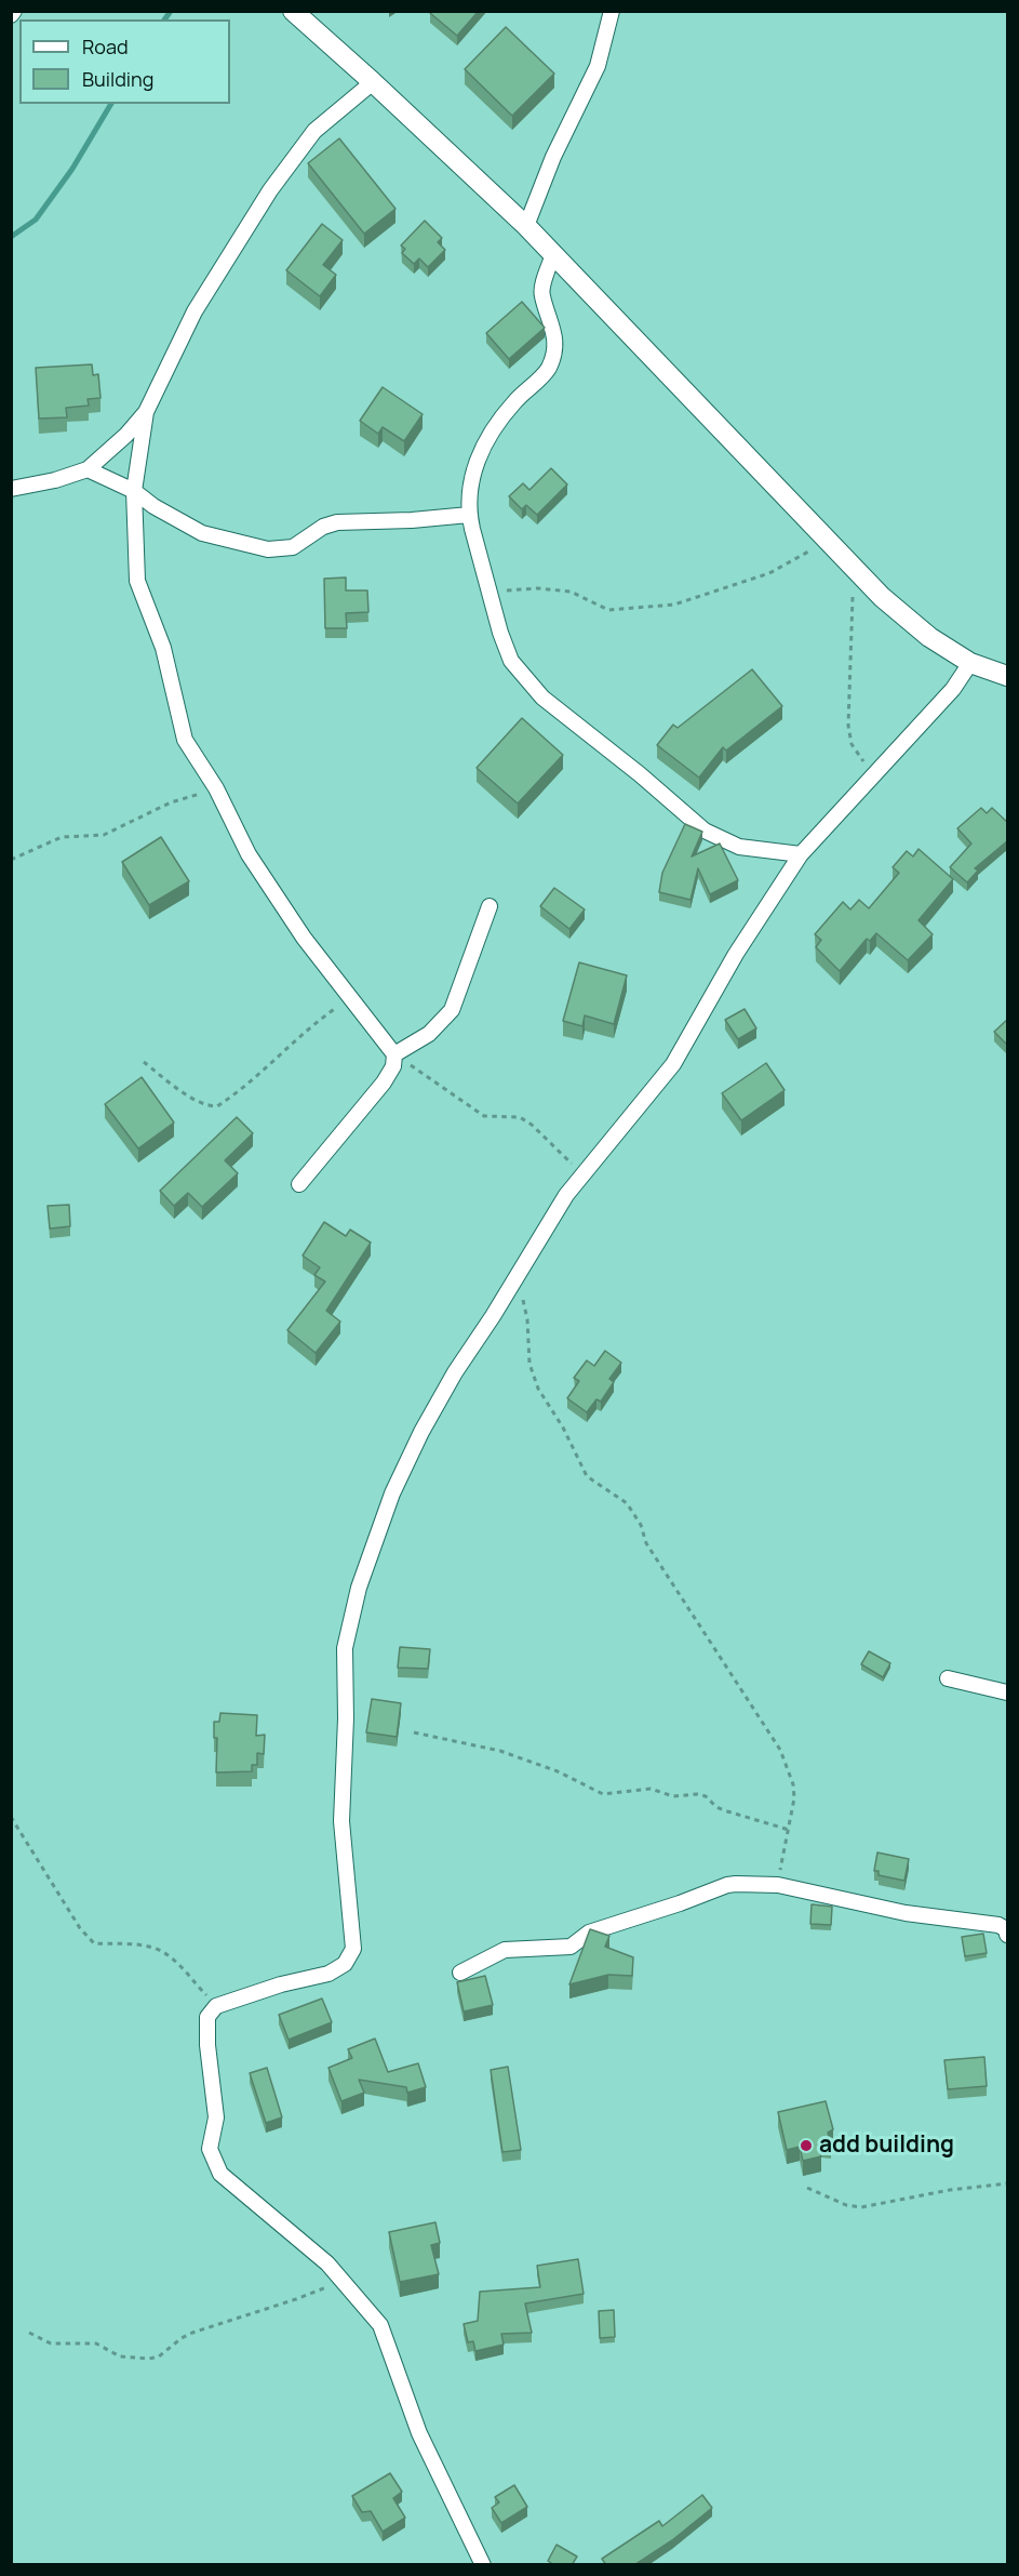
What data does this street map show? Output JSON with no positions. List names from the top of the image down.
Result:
{
  "places": ["add building"],
  "legend": ["Road", "Building"]
}
